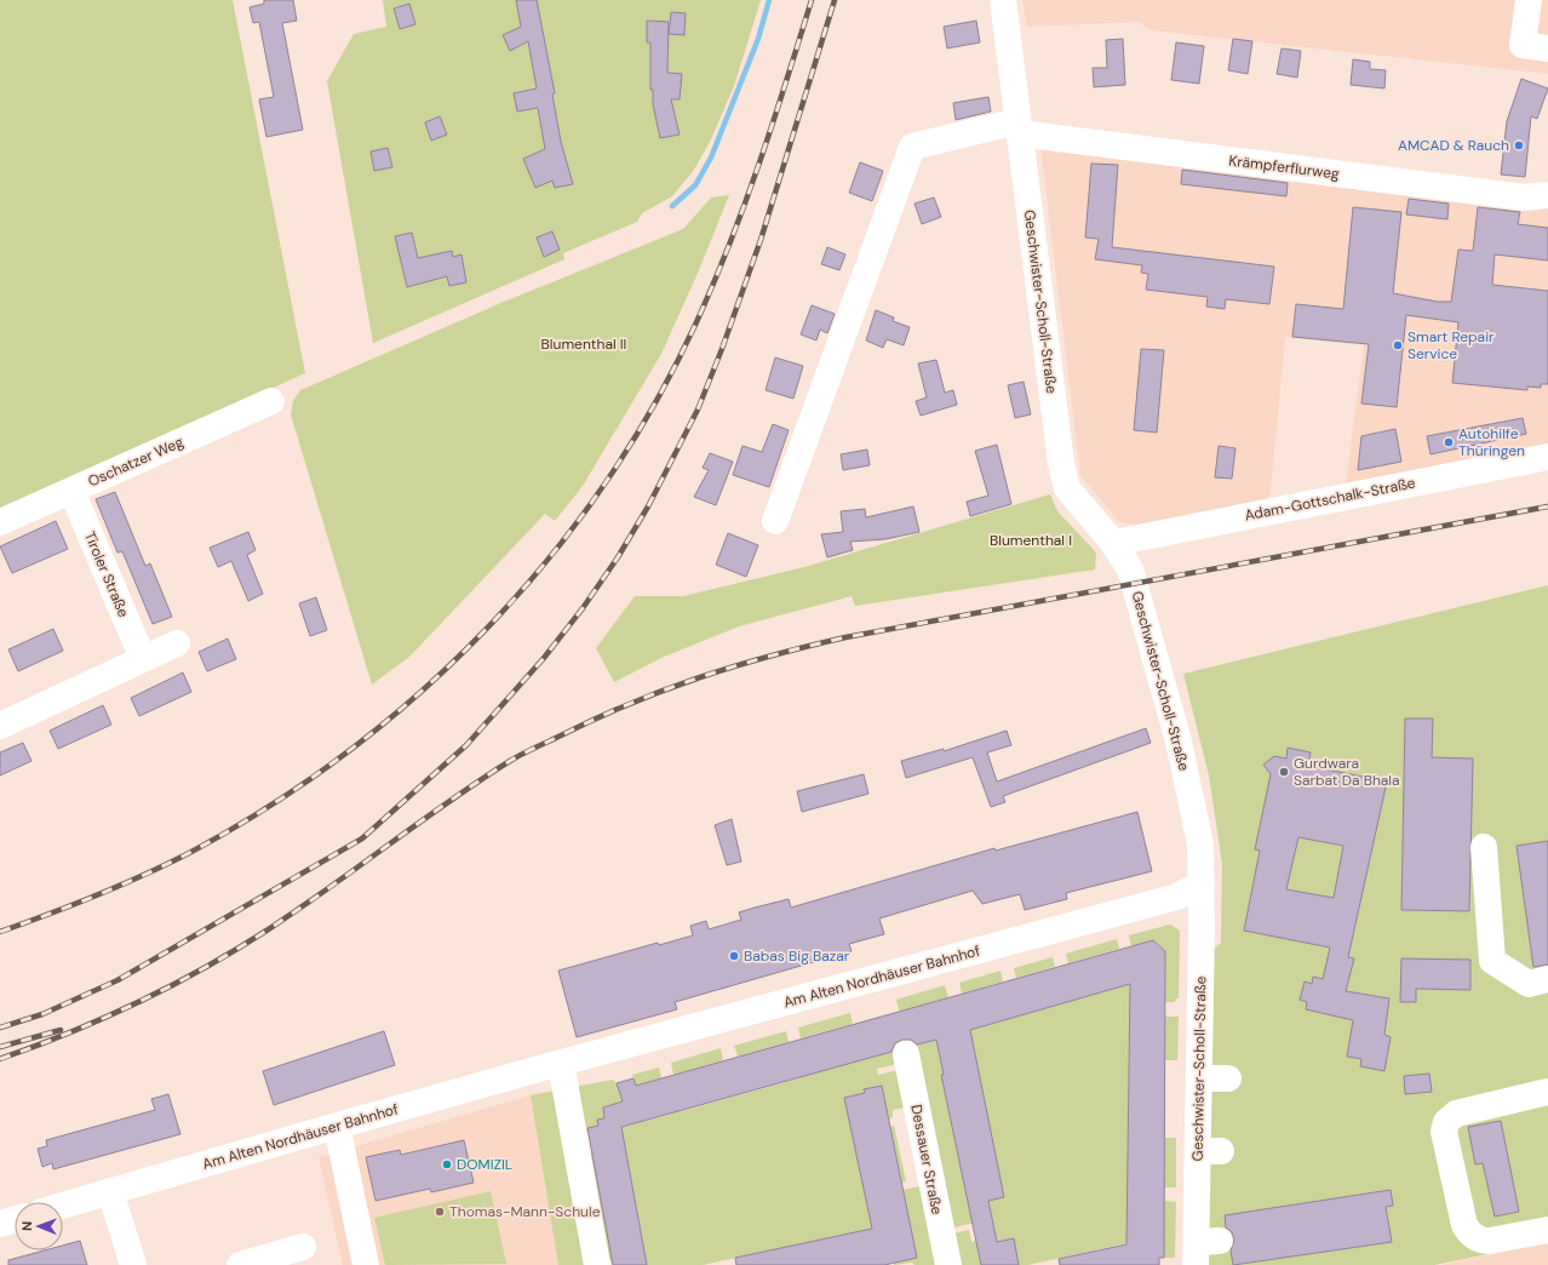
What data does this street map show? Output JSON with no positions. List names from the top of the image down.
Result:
{
  "streets": {
    "street": [
      "Krämpferflurweg",
      "Geschwister-Scholl-Straße",
      "Oschatzer Weg",
      "Adam-Gottschalk-Straße",
      "Tiroler Straße",
      "Am Alten Nordhäuser Bahnhof",
      "Dessauer Straße"
    ]
  },
  "crossings": [
    ["Krämpferflurweg", "Geschwister-Scholl-Straße"],
    ["Geschwister-Scholl-Straße", "Adam-Gottschalk-Straße"],
    ["Geschwister-Scholl-Straße", "Am Alten Nordhäuser Bahnhof"],
    ["Oschatzer Weg", "Tiroler Straße"]
  ],
  "parks": ["Blumenthal II", "Blumenthal I"],
  "places": [
    "AMCAD & Rauch",
    "Smart Repair Service",
    "Autohilfe Thüringen",
    "Gurdwara Sarbat Da Bhala",
    "Babas Big Bazar",
    "DOMIZIL",
    "Thomas-Mann-Schule"
  ],
  "north": "left"
}
